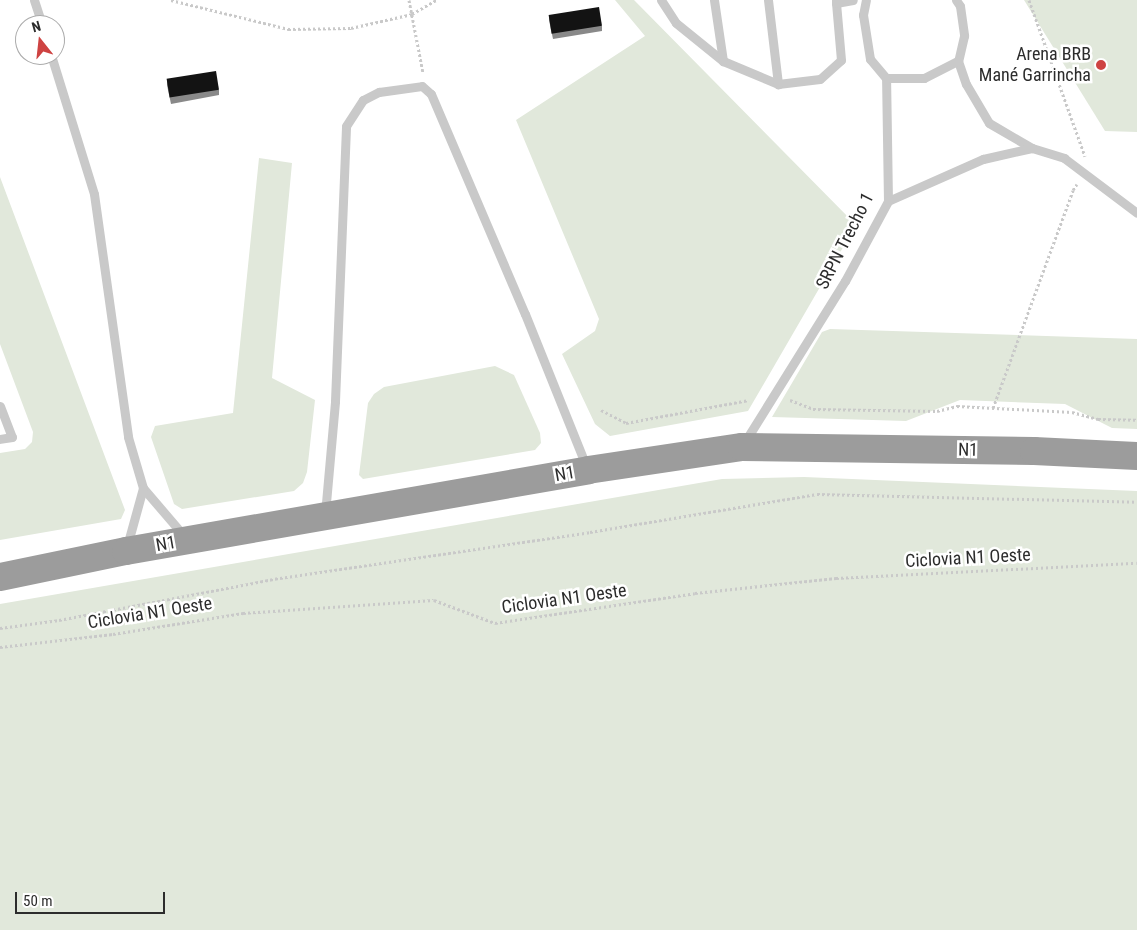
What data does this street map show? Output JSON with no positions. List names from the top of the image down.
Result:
{
  "streets": {
    "highway": ["N1"],
    "lane": ["SRPN Trecho 1"],
    "path": ["Ciclovia N1 Oeste"]
  },
  "crossings": [
    ["SRPN Trecho 1", "N1"]
  ],
  "places": ["Arena BRB Mané Garrincha"],
  "scale_bar": "50 m",
  "north": "top"
}
